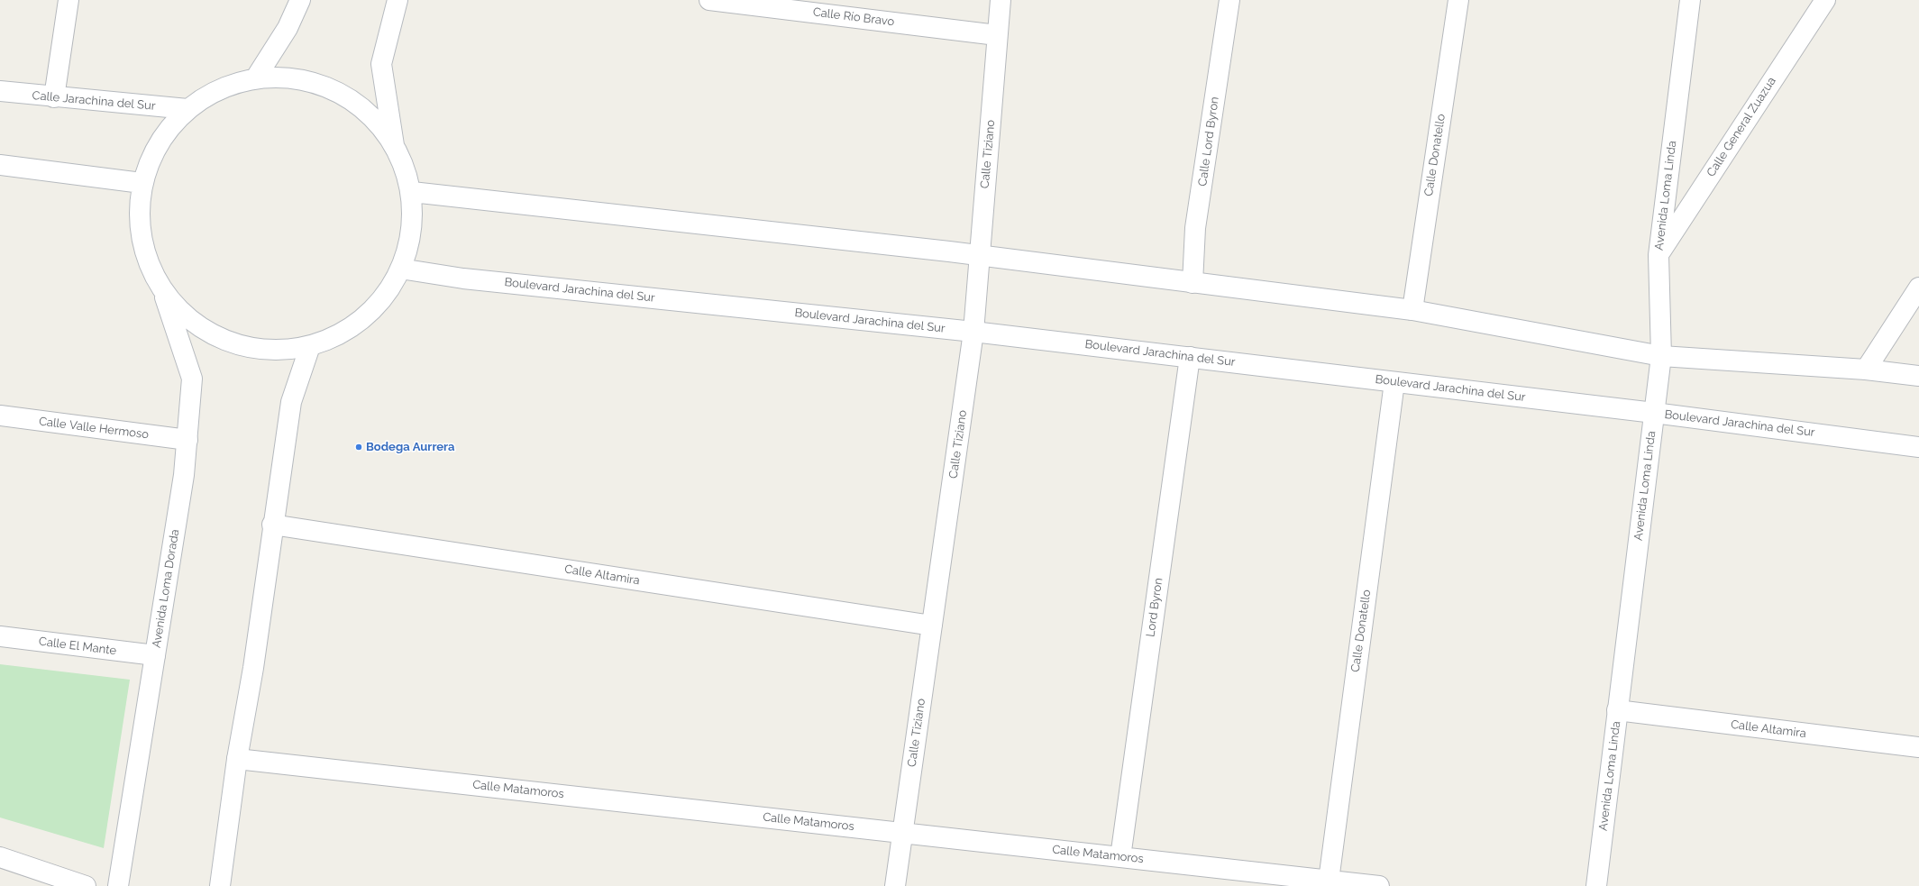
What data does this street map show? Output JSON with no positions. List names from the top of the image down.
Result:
{
  "streets": {
    "street": [
      "Calle Río Bravo",
      "Calle Jarachina del Sur",
      "Calle General Zuazua",
      "Calle Lord Byron",
      "Calle Tiziano",
      "Calle Donatello",
      "Avenida Loma Linda",
      "Boulevard Jarachina del Sur",
      "Calle Valle Hermoso",
      "Calle Altamira",
      "Avenida Loma Dorada",
      "Lord Byron",
      "Calle El Mante",
      "Calle Matamoros"
    ]
  },
  "crossings": [
    ["Calle Río Bravo", "Calle Tiziano"],
    ["Calle General Zuazua", "Avenida Loma Linda"],
    ["Calle Tiziano", "Boulevard Jarachina del Sur"],
    ["Calle Tiziano", "Calle Altamira"],
    ["Calle Tiziano", "Calle Matamoros"],
    ["Calle Donatello", "Boulevard Jarachina del Sur"],
    ["Calle Donatello", "Calle Matamoros"],
    ["Avenida Loma Linda", "Boulevard Jarachina del Sur"],
    ["Avenida Loma Linda", "Calle Altamira"],
    ["Boulevard Jarachina del Sur", "Lord Byron"],
    ["Calle Valle Hermoso", "Avenida Loma Dorada"],
    ["Avenida Loma Dorada", "Calle El Mante"],
    ["Lord Byron", "Calle Matamoros"]
  ],
  "places": ["Bodega Aurrera"]
}
